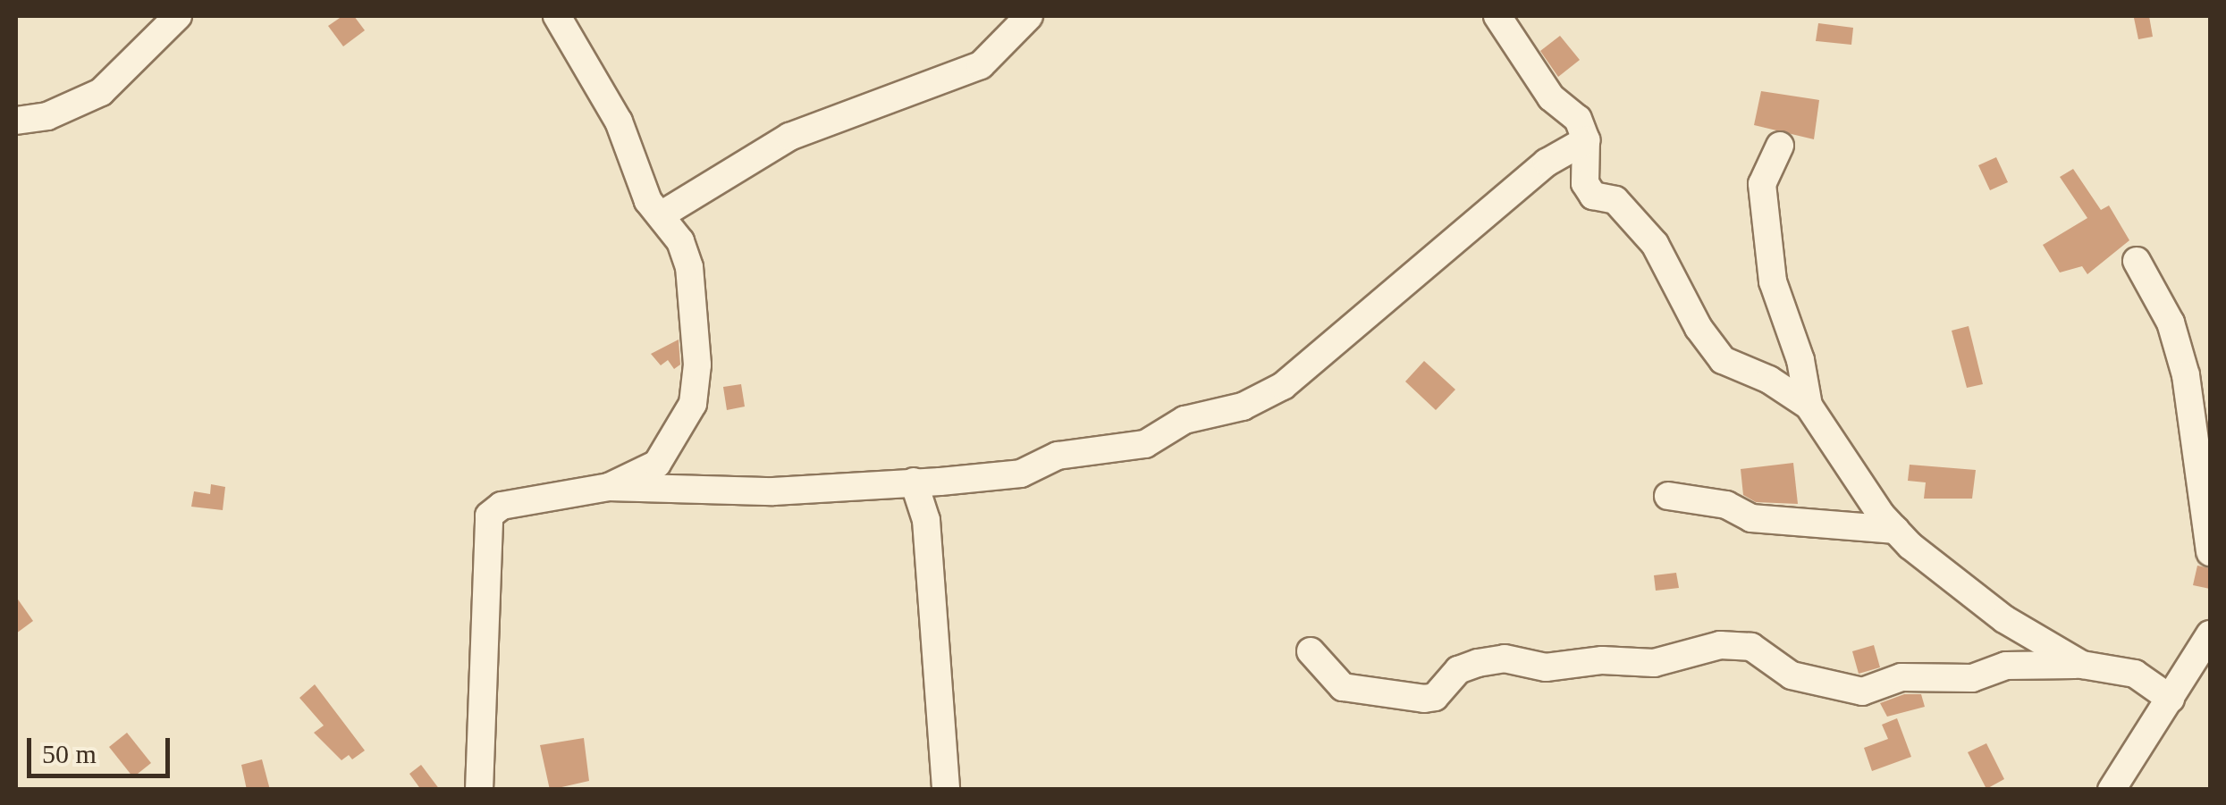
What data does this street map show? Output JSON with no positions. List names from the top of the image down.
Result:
{
  "scale_bar": "50 m"
}
